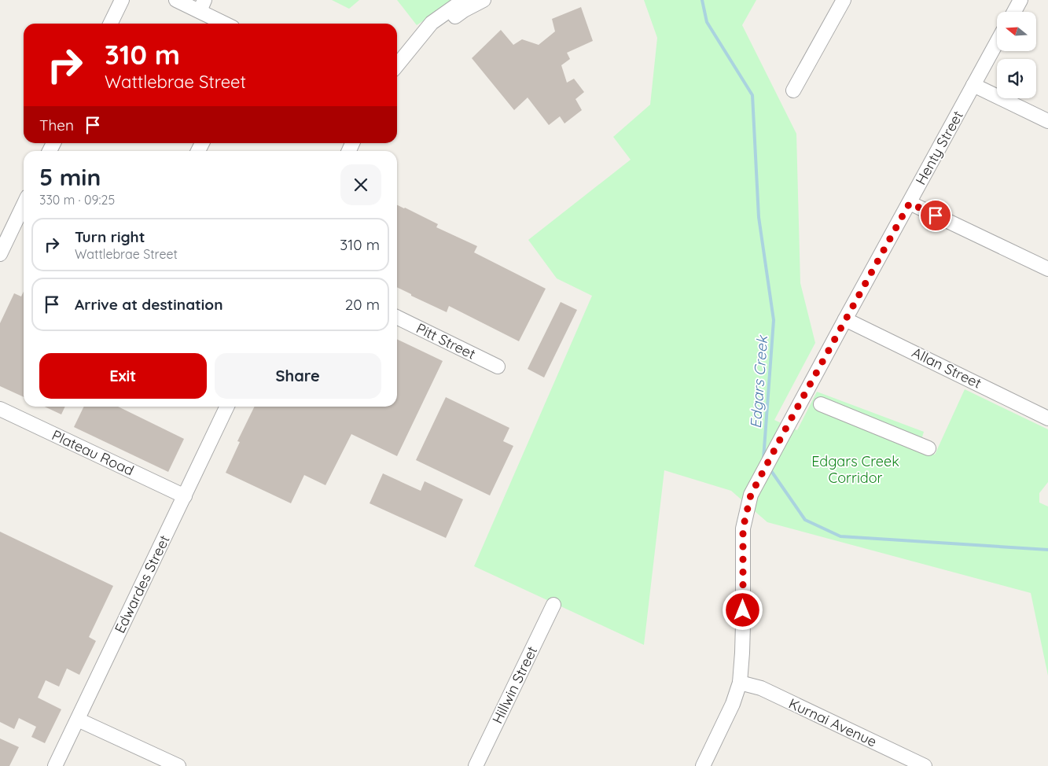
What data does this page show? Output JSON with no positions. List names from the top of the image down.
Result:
{
  "streets": {
    "street": [
      "Henty Street",
      "Pitt Street",
      "Allan Street",
      "Plateau Road",
      "Edwardes Street",
      "Hillwin Street",
      "Kurnai Avenue"
    ]
  },
  "crossings": [
    ["Henty Street", "Allan Street"],
    ["Henty Street", "Kurnai Avenue"],
    ["Plateau Road", "Edwardes Street"]
  ],
  "water": ["Edgars Creek"],
  "parks": ["Edgars Creek Corridor"],
  "north": "left",
  "page": {
    "turn": ["310 m", "Wattlebrae Street"],
    "then": "Then",
    "heading": ["5 min", "330 m · 09:25"],
    "list": [
      {
        "name": "Turn right",
        "note": "Wattlebrae Street",
        "value": "310 m"
      },
      {
        "name": "Arrive at destination",
        "value": "20 m"
      }
    ],
    "buttons": ["Exit", "Share"]
  }
}
